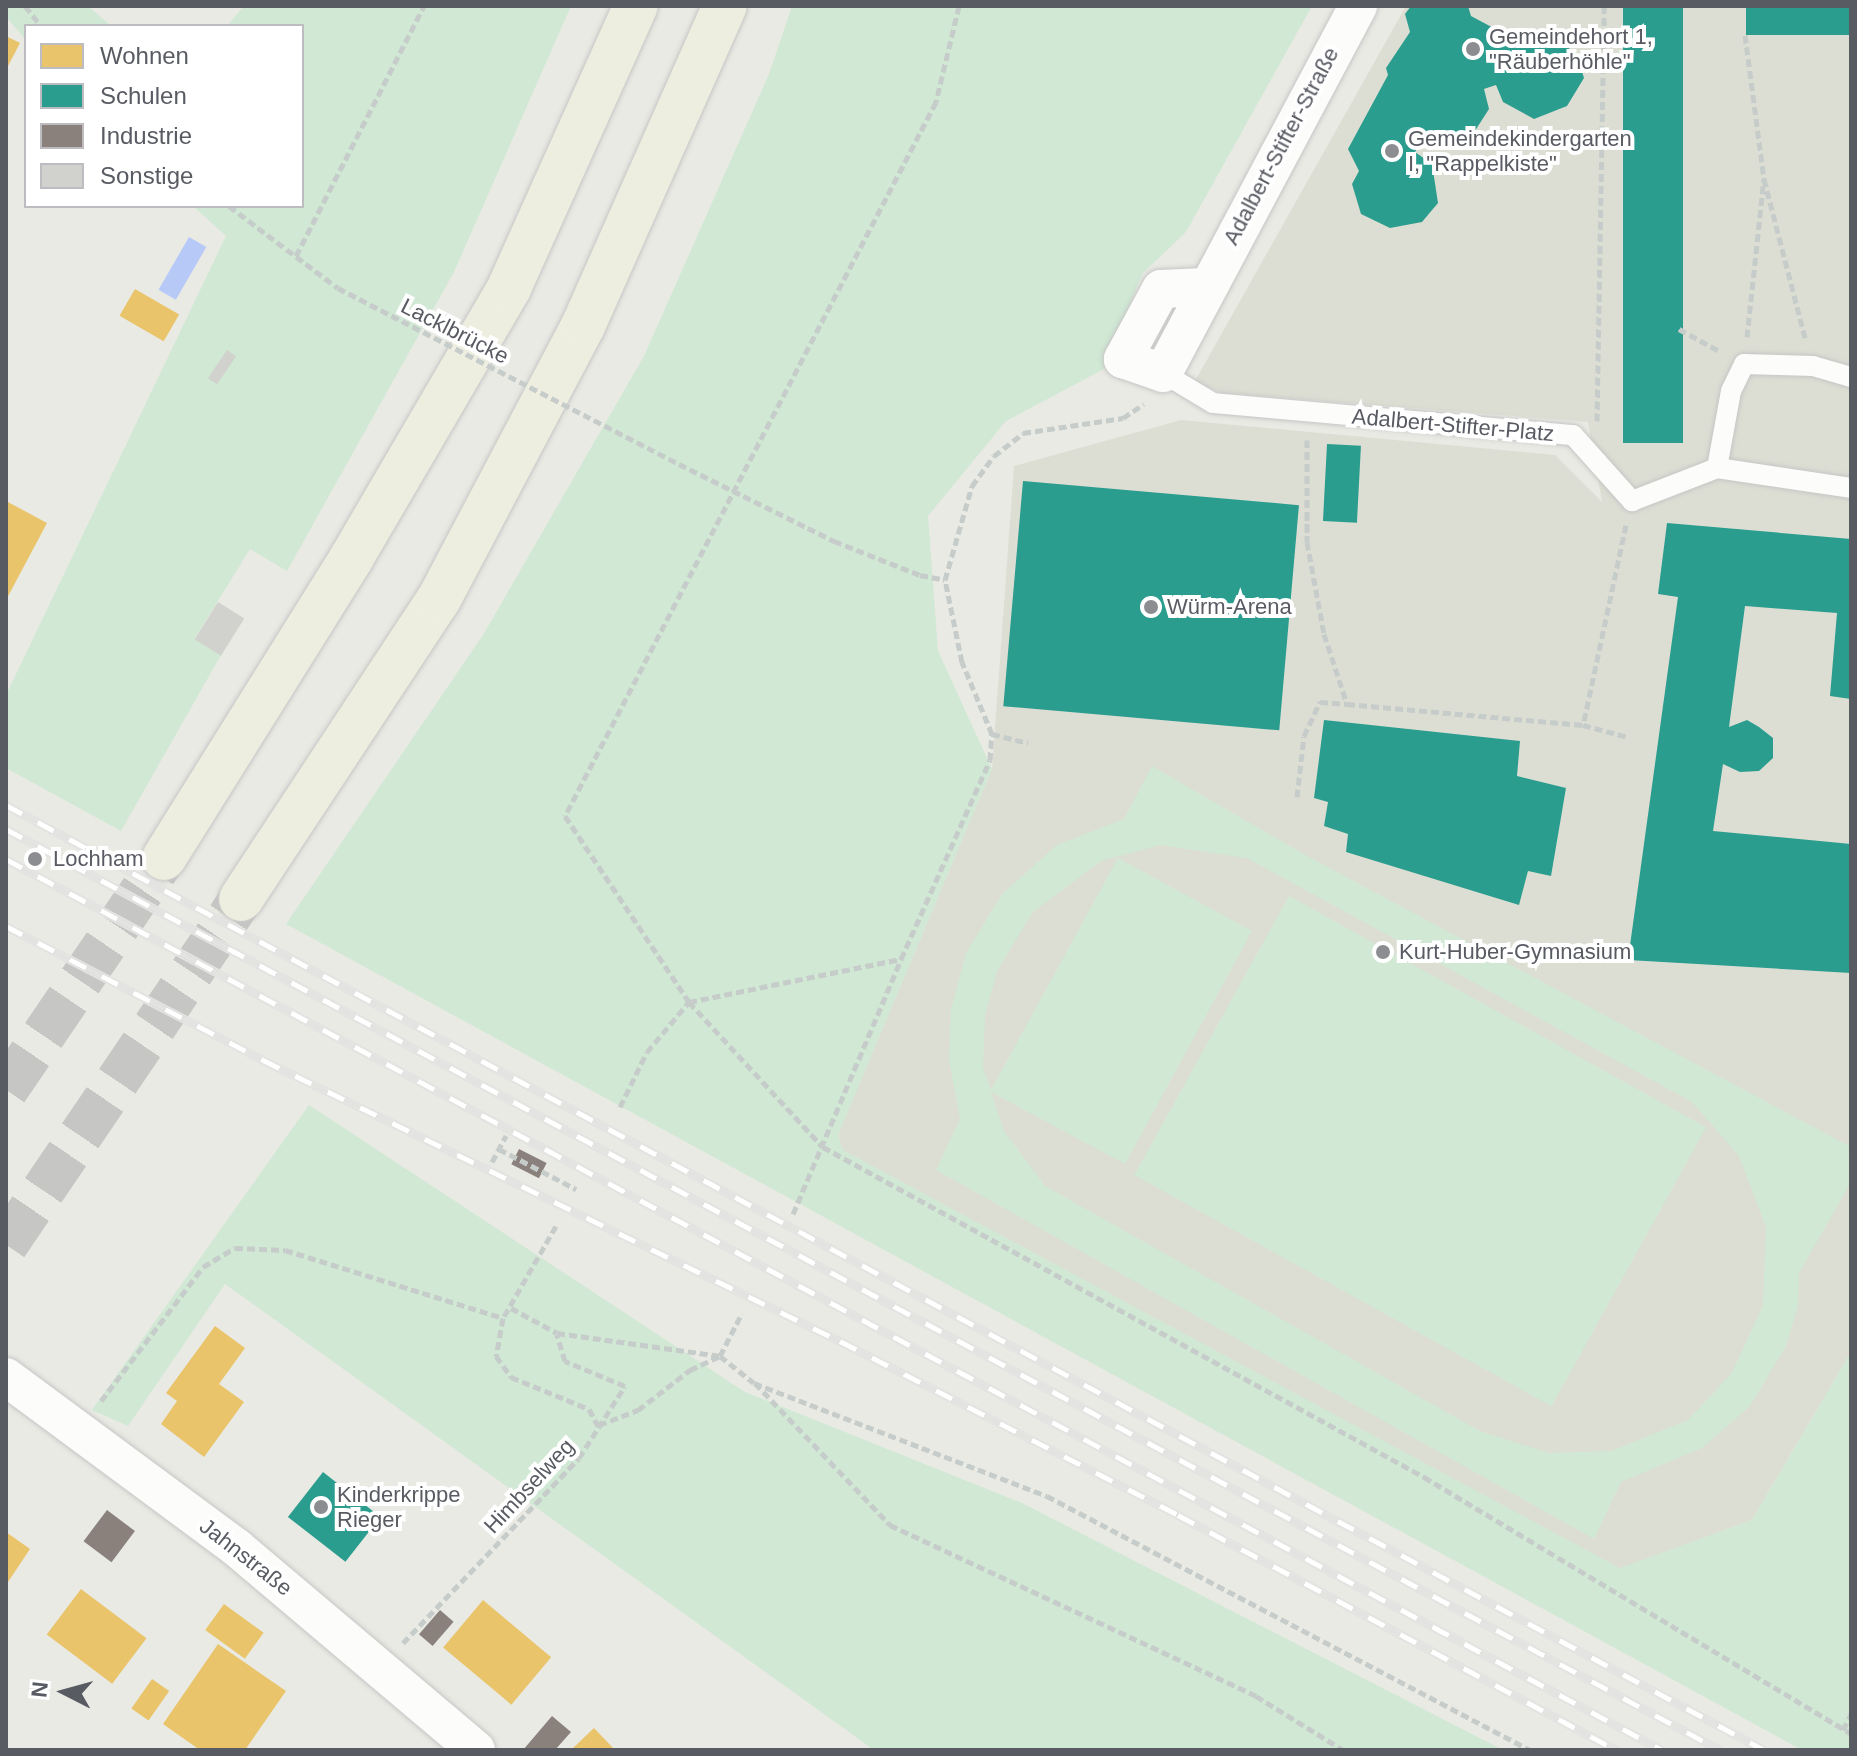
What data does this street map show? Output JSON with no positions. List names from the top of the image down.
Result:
{
  "streets": {
    "street": ["Adalbert-Stifter-Straße", "Jahnstraße"],
    "lane": ["Adalbert-Stifter-Platz"],
    "path": ["Lacklbrücke", "Himbselweg"]
  },
  "crossings": [
    ["Adalbert-Stifter-Straße", "Adalbert-Stifter-Platz"],
    ["Himbselweg", "Jahnstraße"]
  ],
  "places": [
    "Gemeindehort 1, \"Räuberhöhle\"",
    "Gemeindekindergarten I, \"Rappelkiste\"",
    "Würm-Arena",
    "Lochham",
    "Kurt-Huber-Gymnasium",
    "Kinderkrippe Rieger"
  ],
  "legend": [
    "Wohnen",
    "Schulen",
    "Industrie",
    "Sonstige"
  ],
  "north": "left"
}
